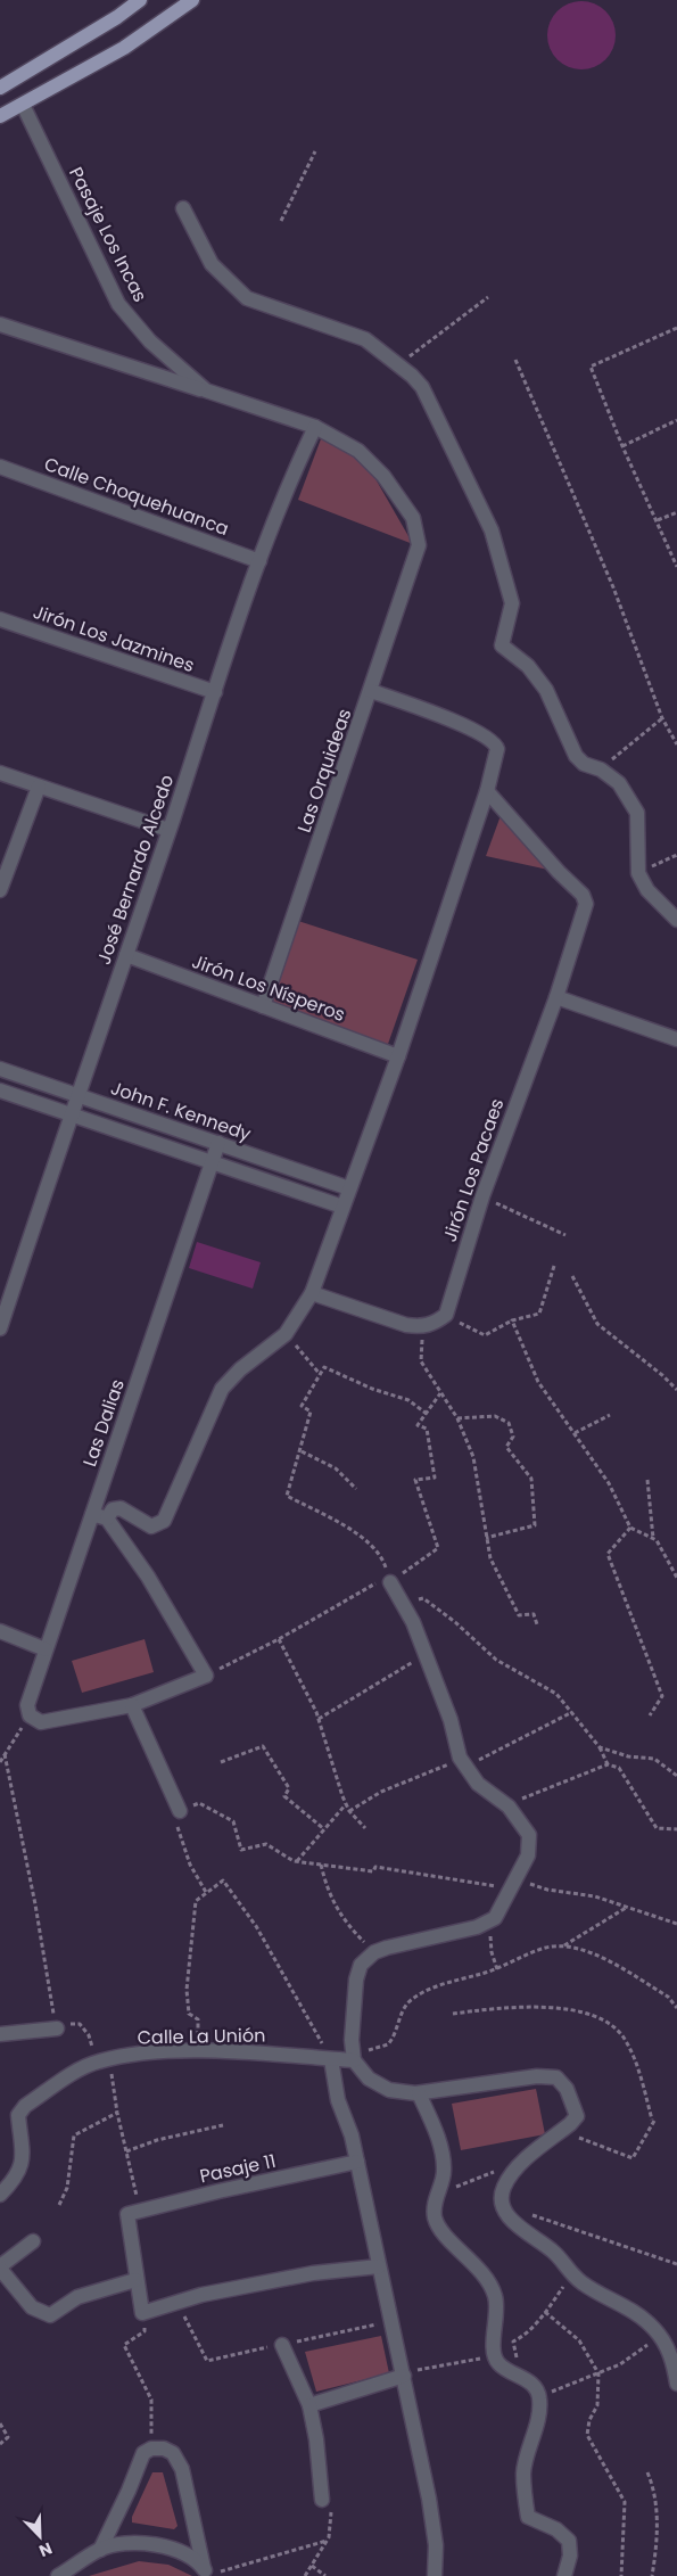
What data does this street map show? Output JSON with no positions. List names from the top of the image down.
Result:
{
  "streets": {
    "street": [
      "Pasaje Los Incas",
      "Calle Choquehuanca",
      "Jirón Los Jazmines",
      "Las Orquideas",
      "José Bernardo Alcedo",
      "Jirón Los Nísperos",
      "John F. Kennedy",
      "Jirón Los Pacaes",
      "Las Dalias",
      "Calle La Unión",
      "Pasaje 11"
    ]
  },
  "crossings": [
    ["Pasaje Los Incas", "Las Orquideas"],
    ["Pasaje Los Incas", "José Bernardo Alcedo"],
    ["Calle Choquehuanca", "José Bernardo Alcedo"],
    ["Jirón Los Jazmines", "José Bernardo Alcedo"],
    ["Las Orquideas", "Jirón Los Nísperos"],
    ["José Bernardo Alcedo", "Jirón Los Nísperos"],
    ["José Bernardo Alcedo", "John F. Kennedy"],
    ["John F. Kennedy", "Las Dalias"]
  ],
  "north": "bottom right"
}
